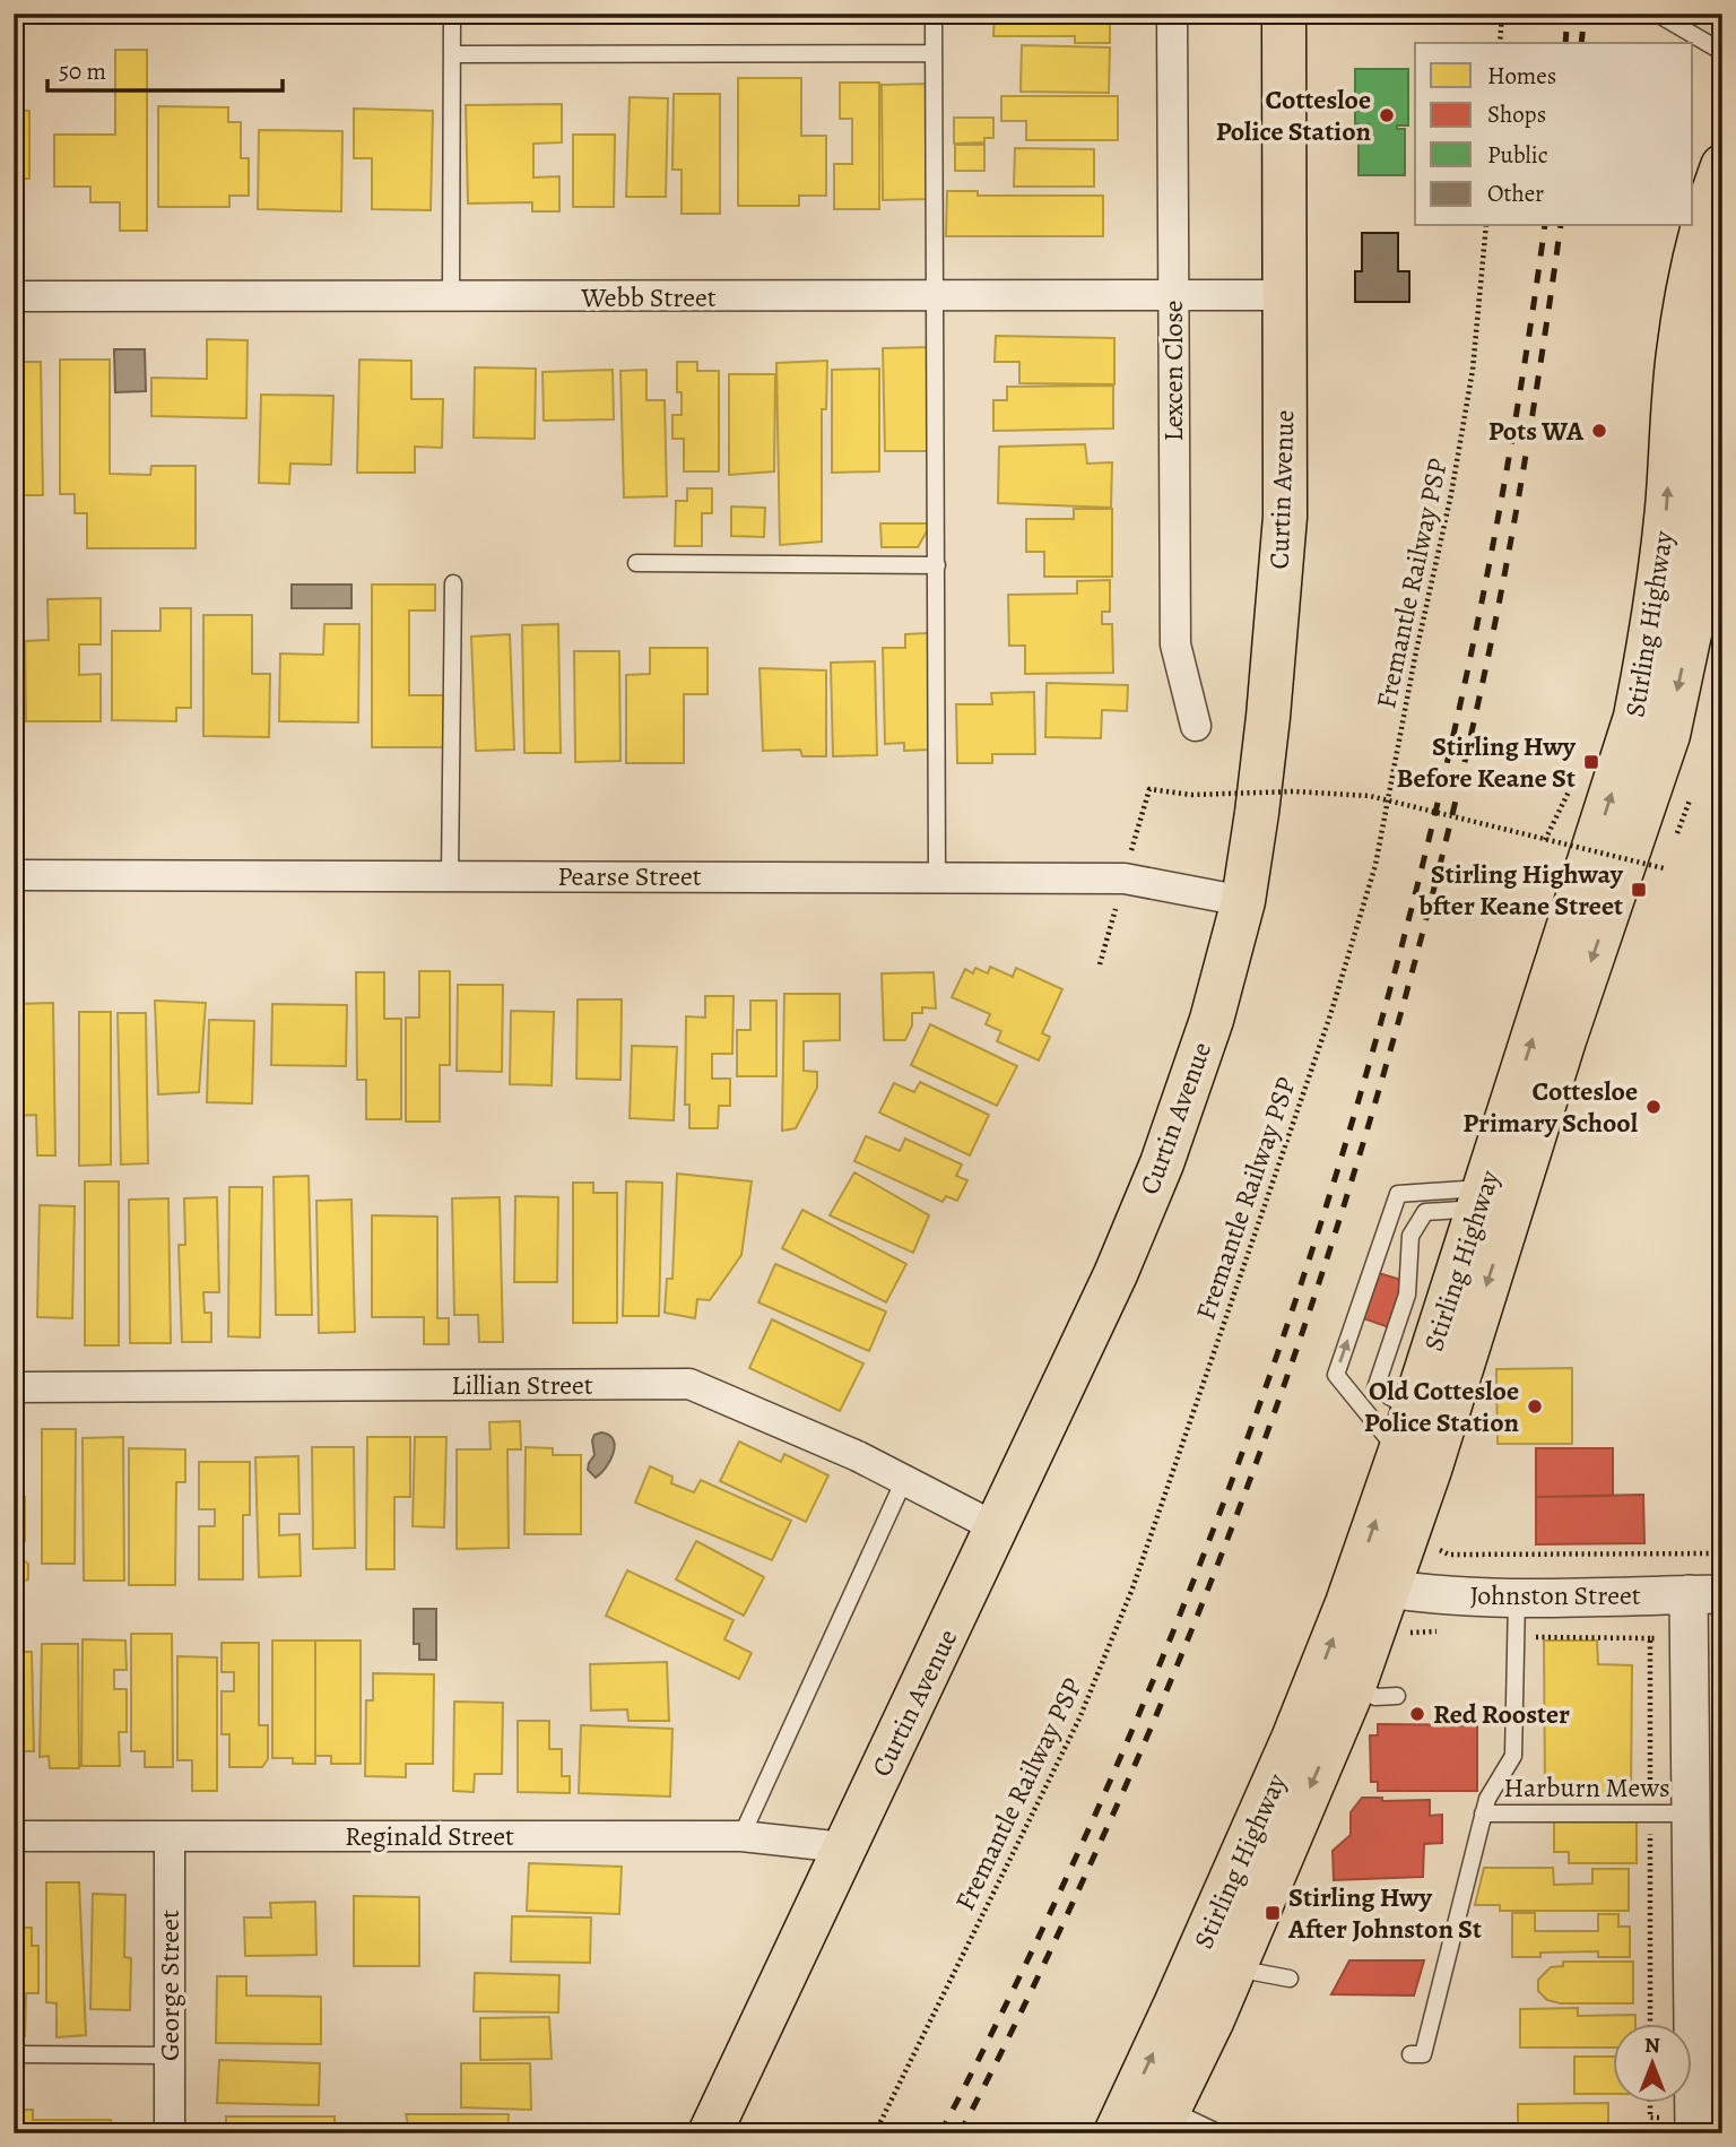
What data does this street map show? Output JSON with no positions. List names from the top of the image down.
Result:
{
  "streets": {
    "main road": ["Curtin Avenue", "Stirling Highway"],
    "street": [
      "Webb Street",
      "Lexcen Close",
      "Pearse Street",
      "Lillian Street",
      "Johnston Street",
      "Reginald Street",
      "George Street"
    ],
    "lane": ["Harburn Mews"],
    "path": ["Fremantle Railway PSP"]
  },
  "crossings": [
    ["Webb Street", "Lexcen Close"],
    ["Webb Street", "Curtin Avenue"],
    ["Curtin Avenue", "Pearse Street"],
    ["Curtin Avenue", "Lillian Street"],
    ["Curtin Avenue", "Reginald Street"],
    ["Stirling Highway", "Johnston Street"],
    ["Reginald Street", "George Street"]
  ],
  "places": {
    "other": [
      "Cottesloe Police Station",
      "Pots WA",
      "Cottesloe Primary School",
      "Old Cottesloe Police Station",
      "Red Rooster"
    ],
    "transit": ["Stirling Hwy Before Keane St", "Stirling Highway bfter Keane Street", "Stirling Hwy After Johnston St"]
  },
  "legend": [
    "Homes",
    "Shops",
    "Public",
    "Other"
  ],
  "scale_bar": "50 m",
  "north": "top"
}
